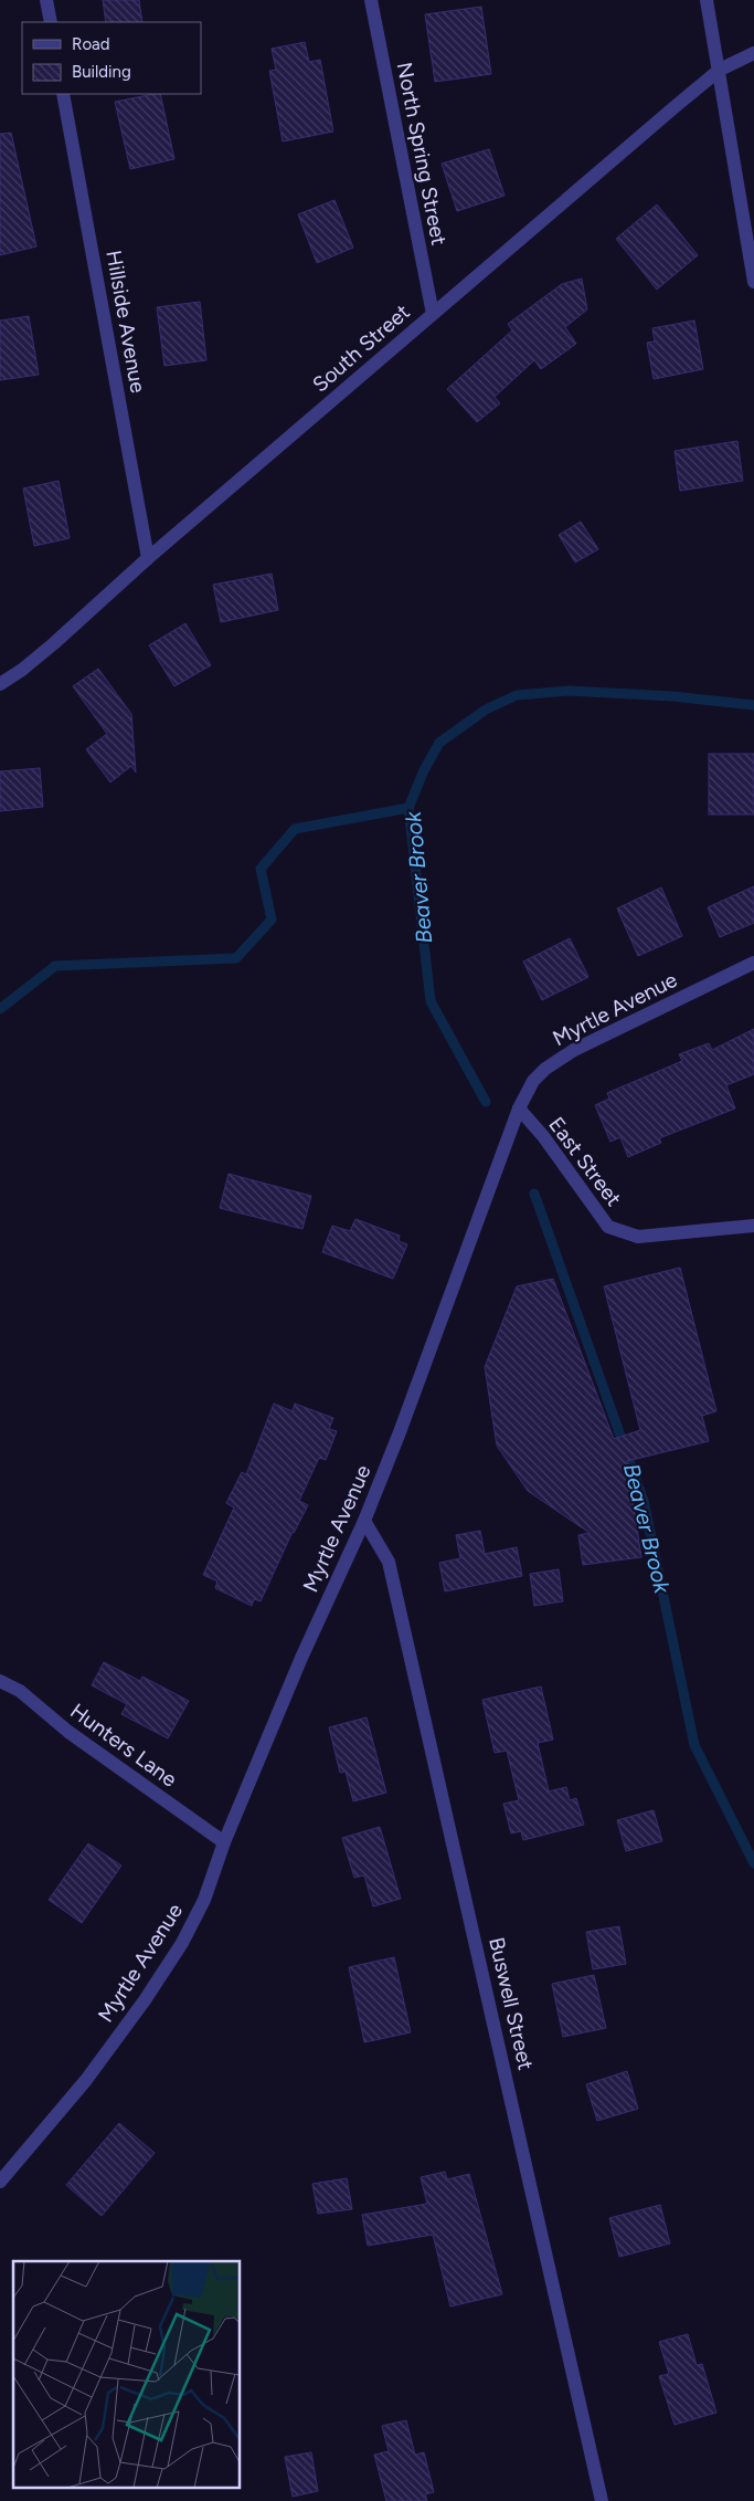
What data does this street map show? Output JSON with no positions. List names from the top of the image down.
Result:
{
  "streets": {
    "street": [
      "North Spring Street",
      "Hillside Avenue",
      "South Street",
      "Myrtle Avenue",
      "East Street",
      "Hunters Lane",
      "Buswell Street"
    ]
  },
  "crossings": [
    ["North Spring Street", "South Street"],
    ["Hillside Avenue", "South Street"],
    ["Myrtle Avenue", "East Street"],
    ["Myrtle Avenue", "Hunters Lane"],
    ["Myrtle Avenue", "Buswell Street"]
  ],
  "water": ["Beaver Brook"],
  "legend": ["Road", "Building"]
}
